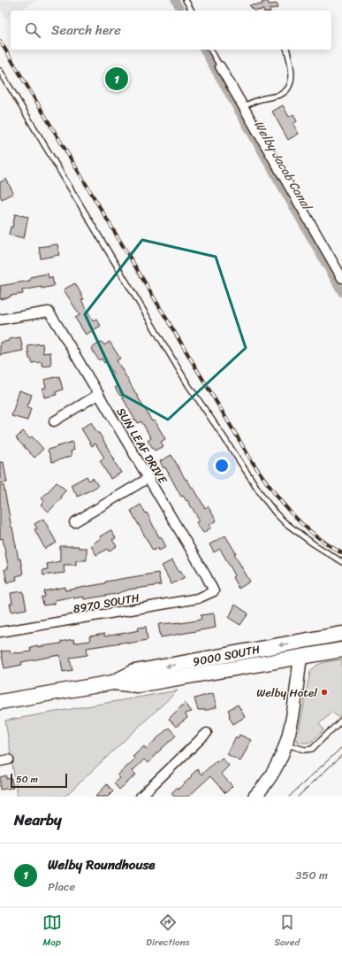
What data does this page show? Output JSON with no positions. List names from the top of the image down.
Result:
{
  "streets": {
    "main road": ["9000 SOUTH"],
    "street": ["SUN LEAF DRIVE", "8970 SOUTH"]
  },
  "crossings": [
    ["SUN LEAF DRIVE", "8970 SOUTH"]
  ],
  "water": ["Welby Jacob Canal"],
  "places": ["Welby Hotel"],
  "scale_bar": "50 m",
  "page": {
    "search": "Search here",
    "pins": "1",
    "scale": "50 m",
    "heading": "Nearby",
    "list": [
      {
        "mark": "1",
        "name": "Welby Roundhouse",
        "note": "Place",
        "value": "350 m"
      }
    ],
    "nav": ["Map", "Directions", "Saved"]
  }
}
